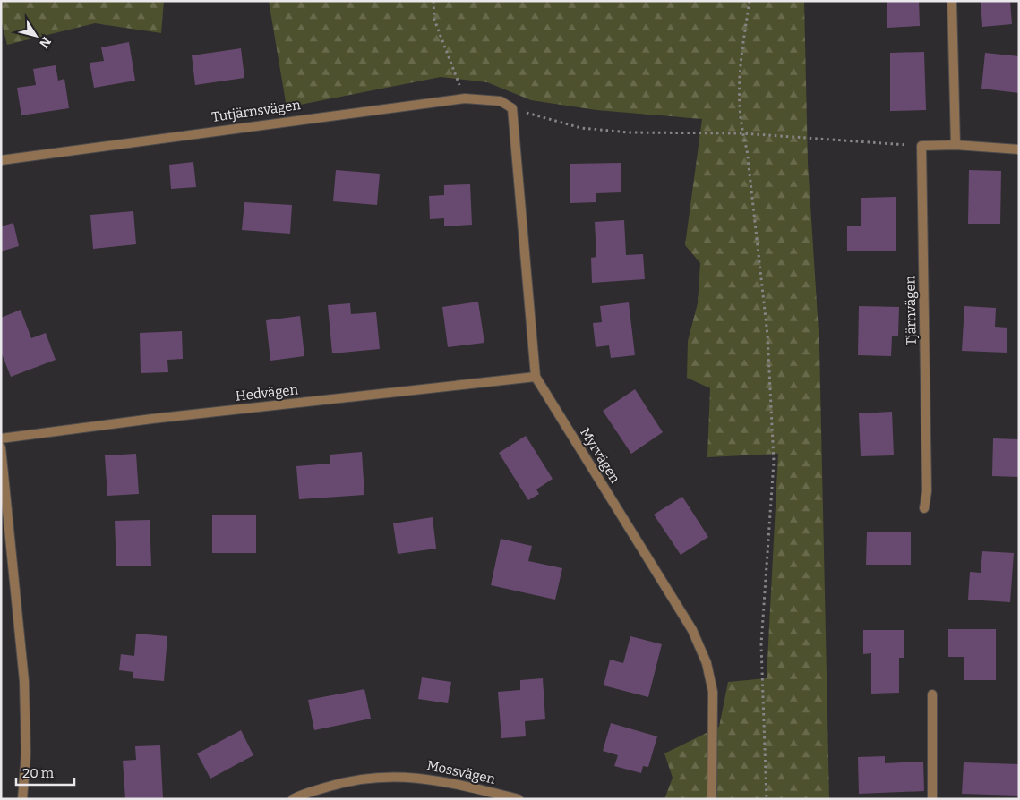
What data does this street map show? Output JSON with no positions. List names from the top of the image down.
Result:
{
  "streets": {
    "street": [
      "Tutjärnsvägen",
      "Tjärnvägen",
      "Hedvägen",
      "Myrvägen",
      "Mossvägen"
    ]
  },
  "crossings": [
    ["Tutjärnsvägen", "Myrvägen"],
    ["Hedvägen", "Myrvägen"]
  ],
  "scale_bar": "20 m",
  "north": "bottom right"
}
